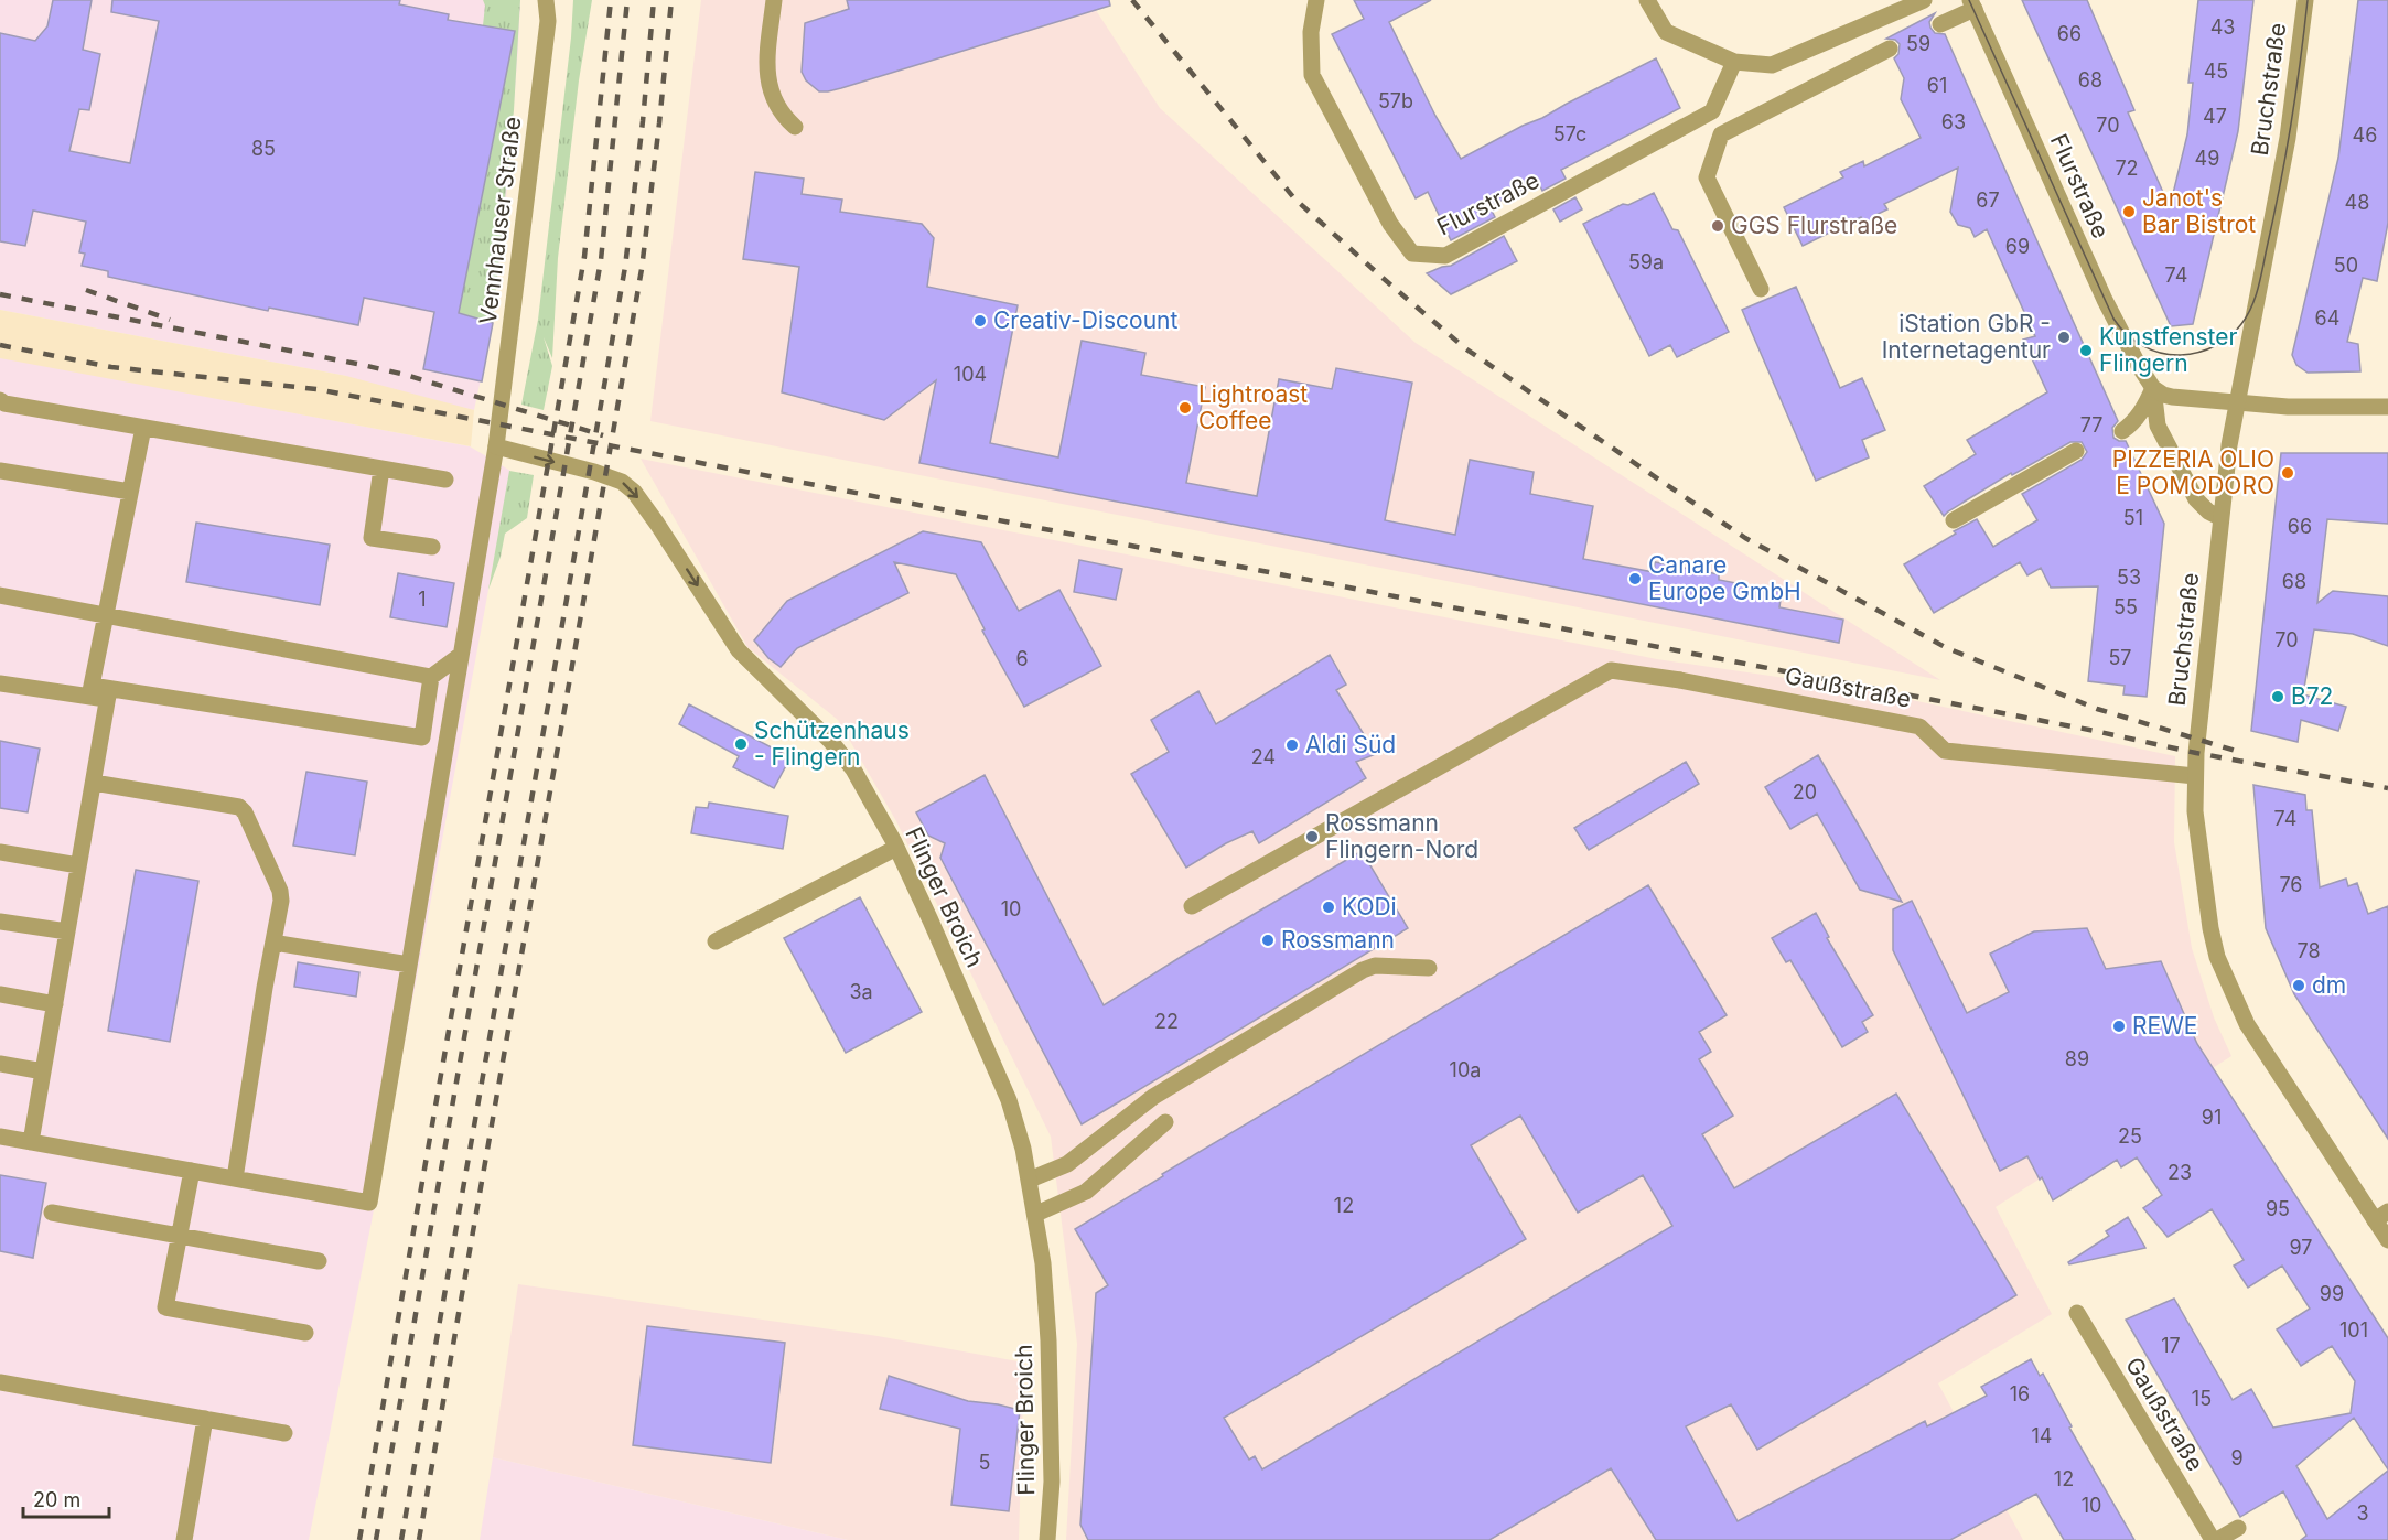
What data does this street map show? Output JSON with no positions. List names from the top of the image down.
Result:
{
  "streets": {
    "street": [
      "Bruchstraße",
      "Flurstraße",
      "Vennhauser Straße",
      "Gaußstraße",
      "Flinger Broich"
    ]
  },
  "crossings": [
    ["Bruchstraße", "Flurstraße"],
    ["Bruchstraße", "Gaußstraße"],
    ["Vennhauser Straße", "Flinger Broich"]
  ],
  "one_way": ["Flinger Broich"],
  "places": [
    "Janot's Bar Bistrot",
    "GGS Flurstraße",
    "Creativ-Discount",
    "iStation GbR - Internetagentur",
    "Kunstfenster Flingern",
    "Lightroast Coffee",
    "PIZZERIA OLIO E POMODORO",
    "Canare Europe GmbH",
    "B72",
    "Schützenhaus - Flingern",
    "Aldi Süd",
    "Rossmann Flingern-Nord",
    "KODi",
    "Rossmann",
    "dm",
    "REWE"
  ],
  "house_numbers": [
    "43",
    "66",
    "59",
    "45",
    "68",
    "61",
    "57b",
    "47",
    "63",
    "70",
    "57c",
    "46",
    "85",
    "49",
    "72",
    "67",
    "48",
    "69",
    "59a",
    "50",
    "74",
    "64",
    "104",
    "77",
    "51",
    "66",
    "53",
    "68",
    "1",
    "55",
    "70",
    "57",
    "6",
    "24",
    "20",
    "74",
    "76",
    "10",
    "78",
    "3a",
    "22",
    "89",
    "10a",
    "91",
    "25",
    "23",
    "12",
    "95",
    "97",
    "99",
    "101",
    "17",
    "16",
    "15",
    "14",
    "9",
    "5",
    "12",
    "10",
    "3"
  ],
  "scale_bar": "20 m"
}
